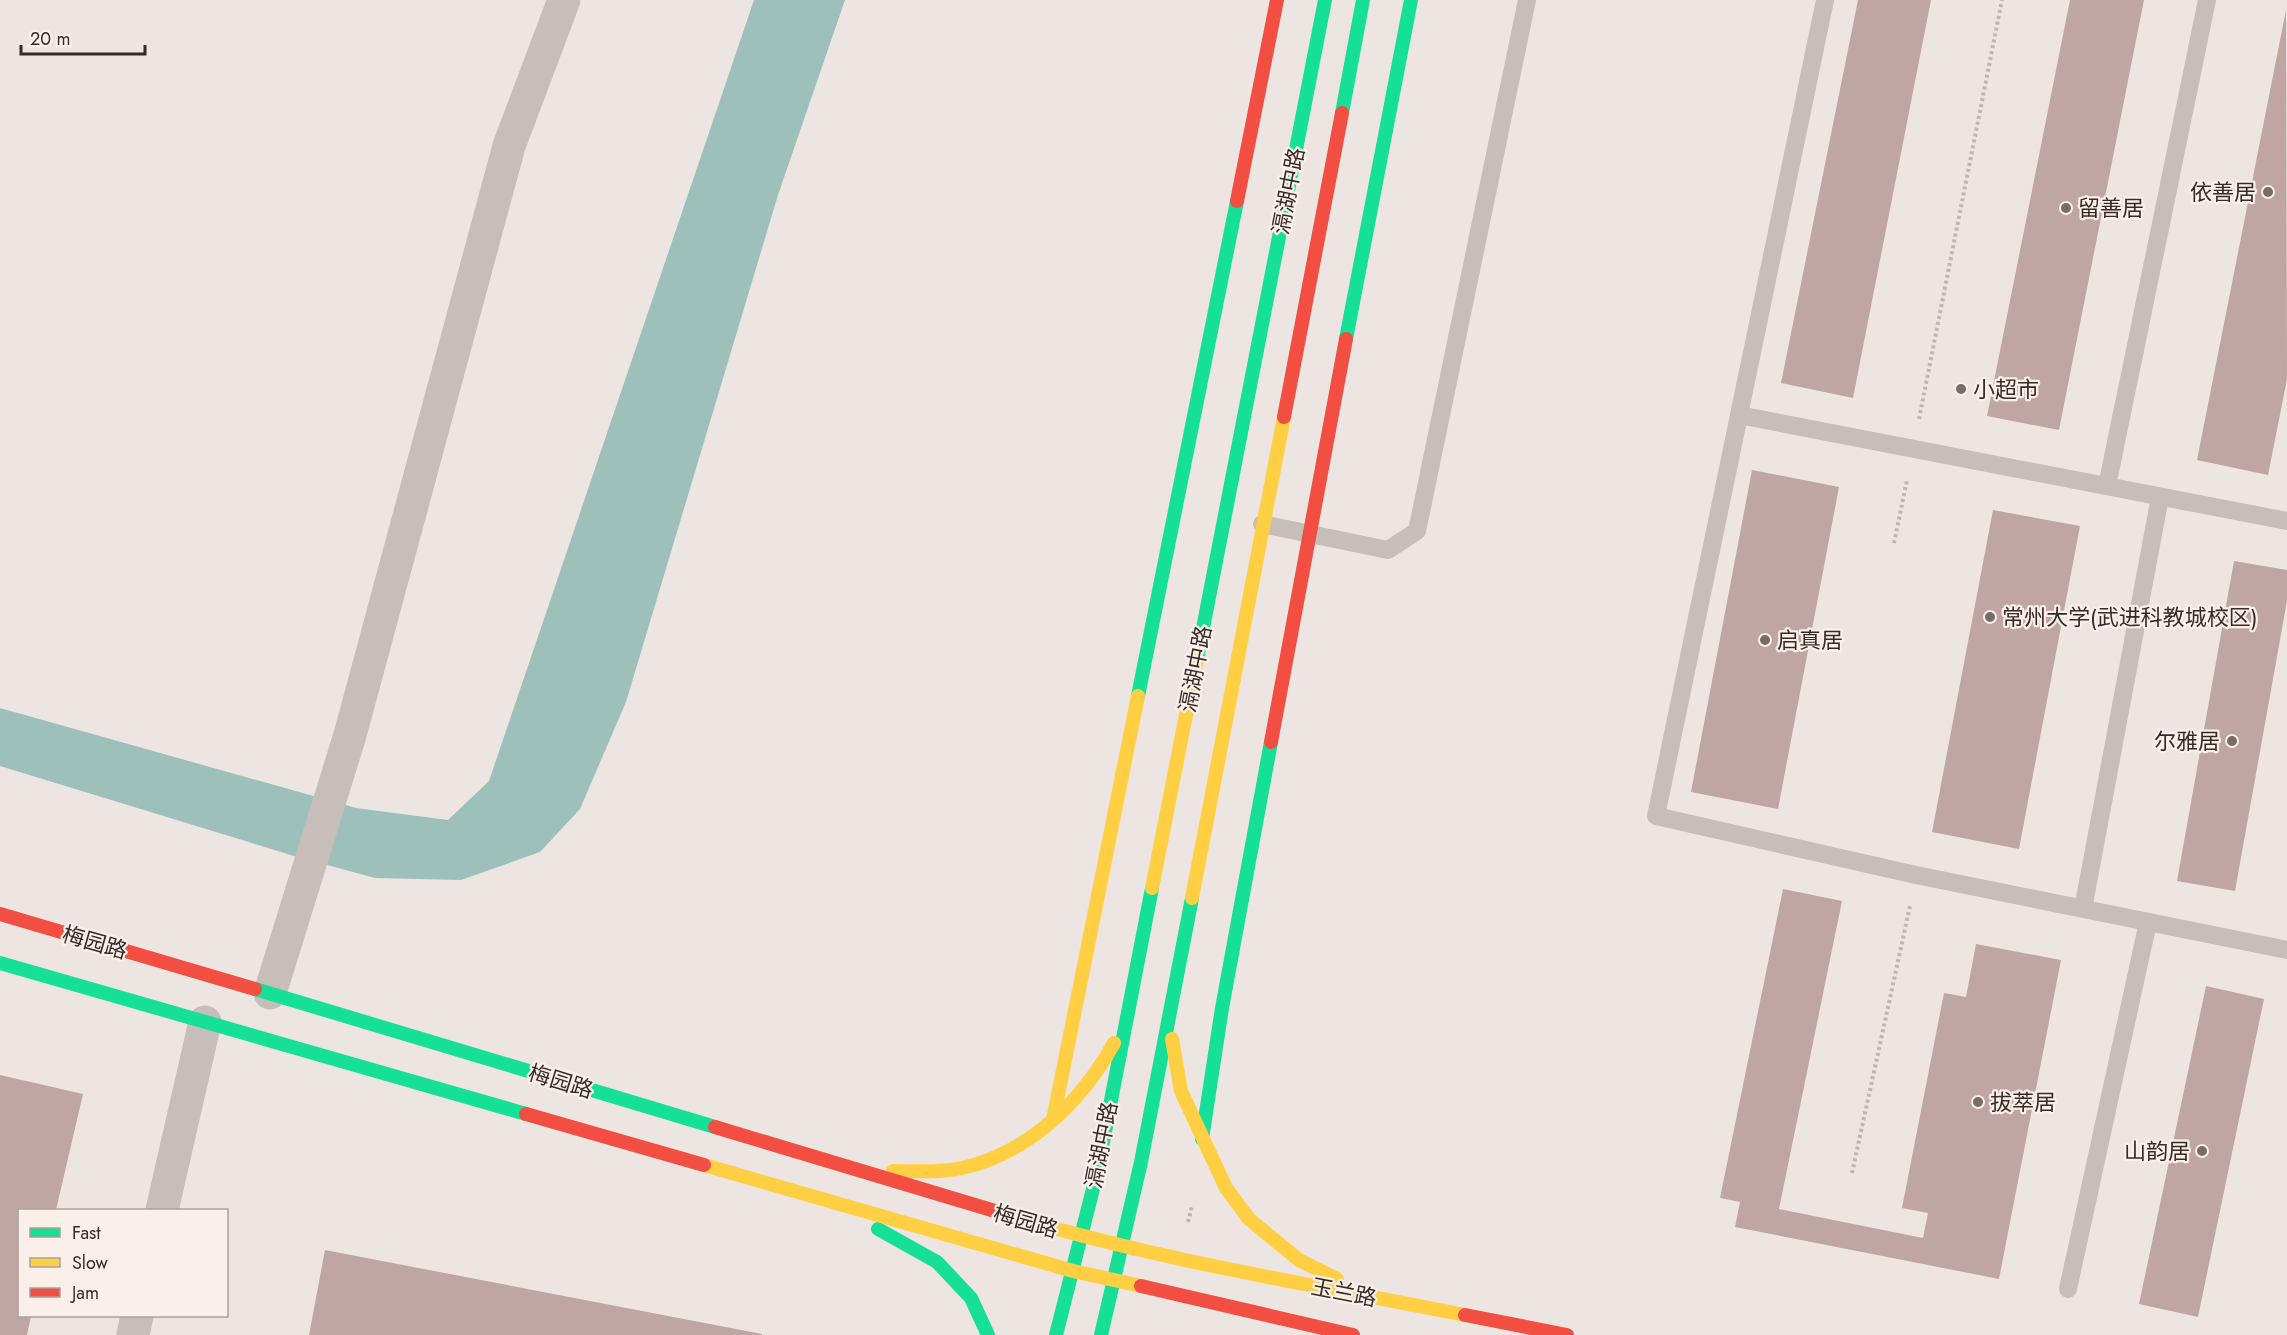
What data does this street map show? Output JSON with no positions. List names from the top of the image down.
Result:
{
  "streets": {
    "street": ["滆湖中路", "梅园路", "玉兰路"]
  },
  "crossings": [
    ["滆湖中路", "梅园路"],
    ["滆湖中路", "玉兰路"],
    ["梅园路", "玉兰路"]
  ],
  "places": [
    "依善居",
    "留善居",
    "小超市",
    "常州大学(武进科教城校区)",
    "启真居",
    "尔雅居",
    "拔萃居",
    "山韵居"
  ],
  "legend": ["Fast", "Slow", "Jam"],
  "scale_bar": "20 m"
}
